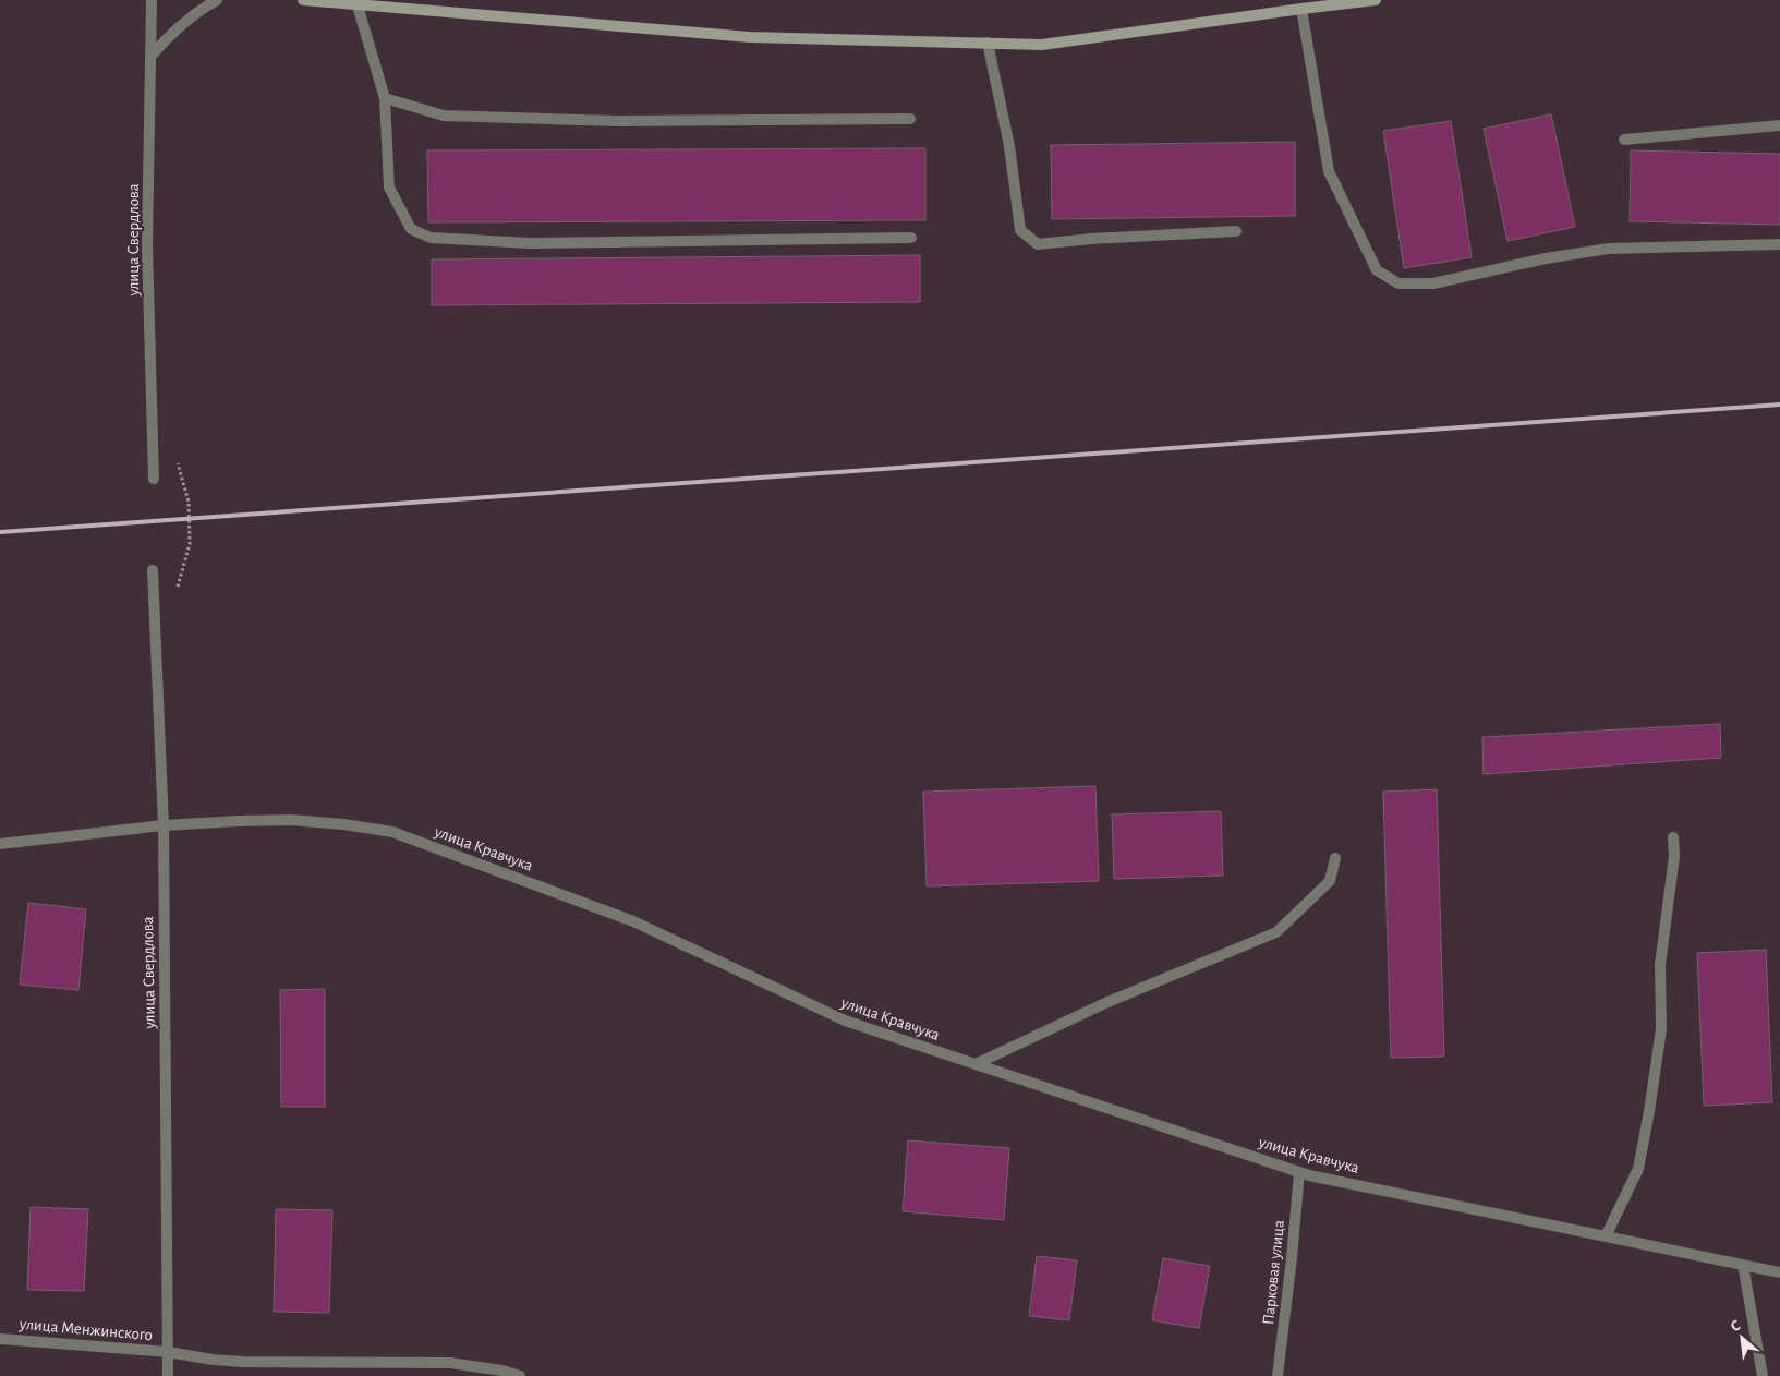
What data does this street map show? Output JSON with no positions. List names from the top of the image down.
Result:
{
  "streets": {
    "street": [
      "улица Свердлова",
      "улица Кравчука",
      "Парковая улица",
      "улица Менжинского"
    ]
  },
  "crossings": [
    ["улица Свердлова", "улица Кравчука"],
    ["улица Свердлова", "улица Менжинского"],
    ["улица Кравчука", "Парковая улица"]
  ],
  "north": "top left"
}
